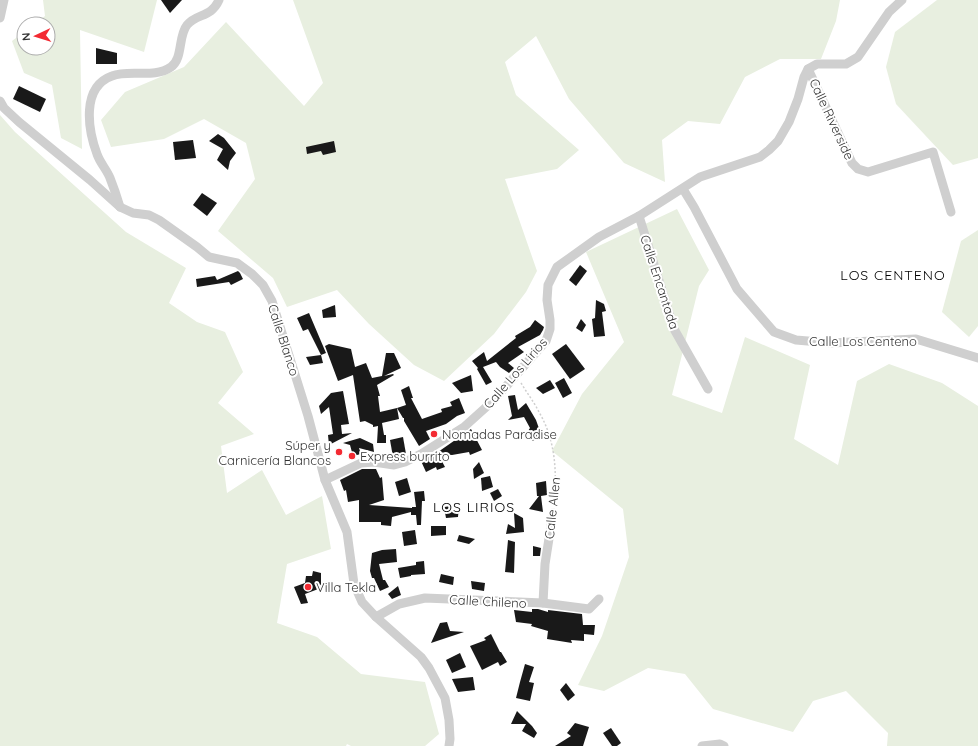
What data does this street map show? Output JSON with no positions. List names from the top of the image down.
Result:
{
  "streets": {
    "street": [
      "Calle Riverside",
      "Calle Encantada",
      "Calle Blanco",
      "Calle Los Centeno",
      "Calle Los Lirios",
      "Calle Allen",
      "Calle Chileno"
    ]
  },
  "crossings": [
    ["Calle Riverside", "Calle Los Lirios"],
    ["Calle Encantada", "Calle Los Lirios"],
    ["Calle Blanco", "Calle Los Lirios"],
    ["Calle Los Centeno", "Calle Los Lirios"],
    ["Calle Los Lirios", "Calle Allen"],
    ["Calle Allen", "Calle Chileno"]
  ],
  "districts": ["LOS CENTENO", "LOS LIRIOS"],
  "places": [
    "Nomadas Paradise",
    "Súper y Carnicería Blancos",
    "Express burrito",
    "Villa Tekla"
  ],
  "north": "left"
}
